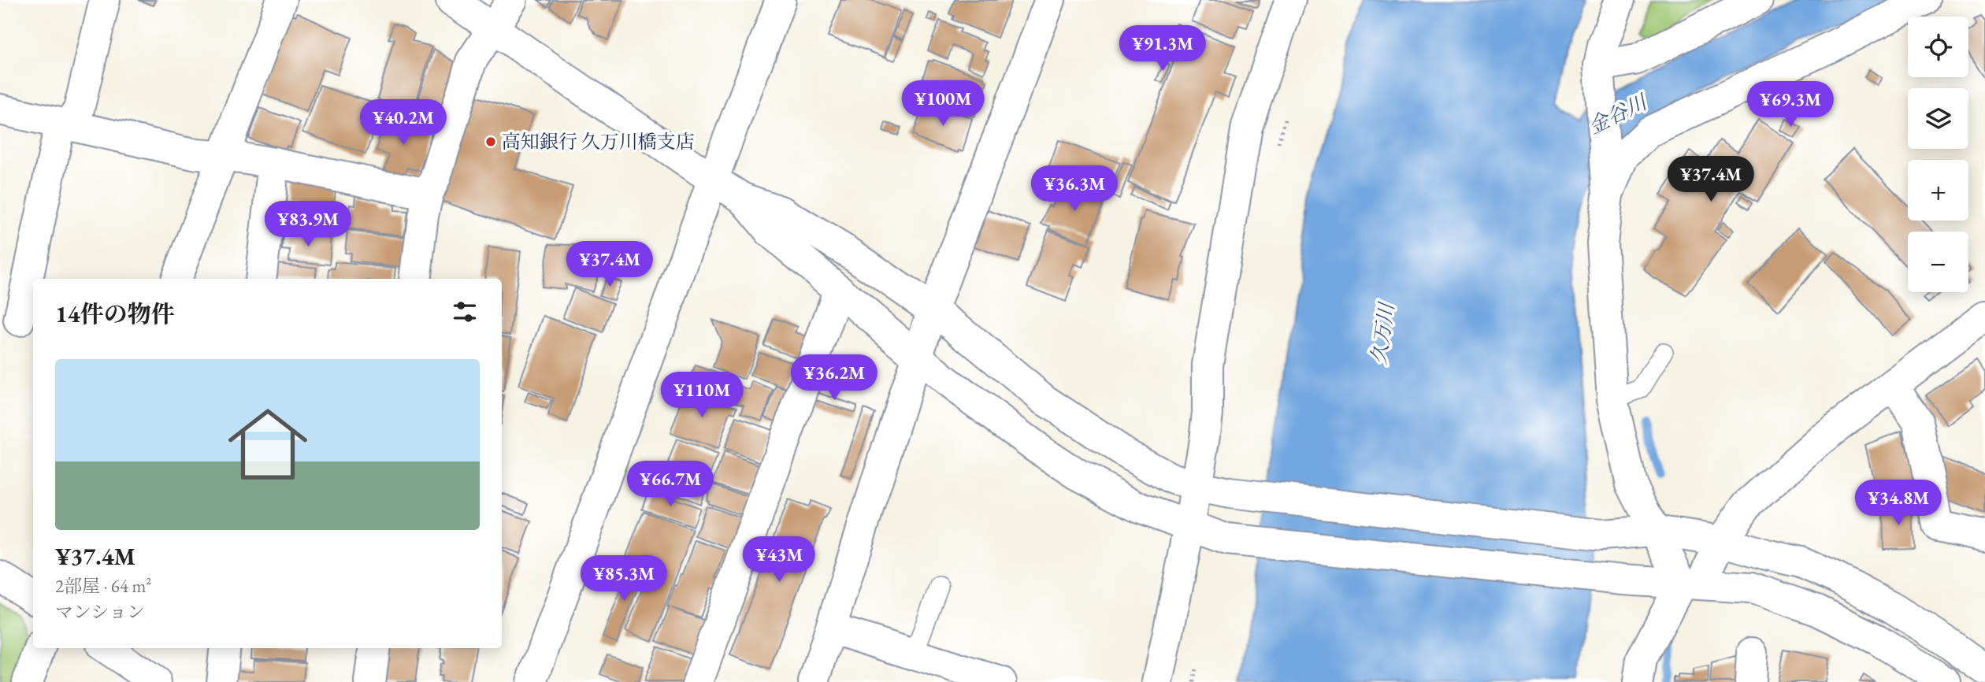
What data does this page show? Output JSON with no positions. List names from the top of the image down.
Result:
{
  "water": ["金谷川", "久万川"],
  "places": ["高知銀行 久万川橋支店"],
  "page": {
    "map_buttons": ["+", "−"],
    "price": [
      "¥91.3M",
      "¥100M",
      "¥69.3M",
      "¥40.2M",
      "¥37.4M",
      "¥36.3M",
      "¥83.9M",
      "¥37.4M",
      "¥36.2M",
      "¥110M",
      "¥66.7M",
      "¥34.8M",
      "¥43M",
      "¥85.3M"
    ],
    "heading": "14件の物件",
    "list": [
      {
        "name": "¥37.4M",
        "note": "2部屋 · 64 m² · マンション"
      }
    ]
  }
}
